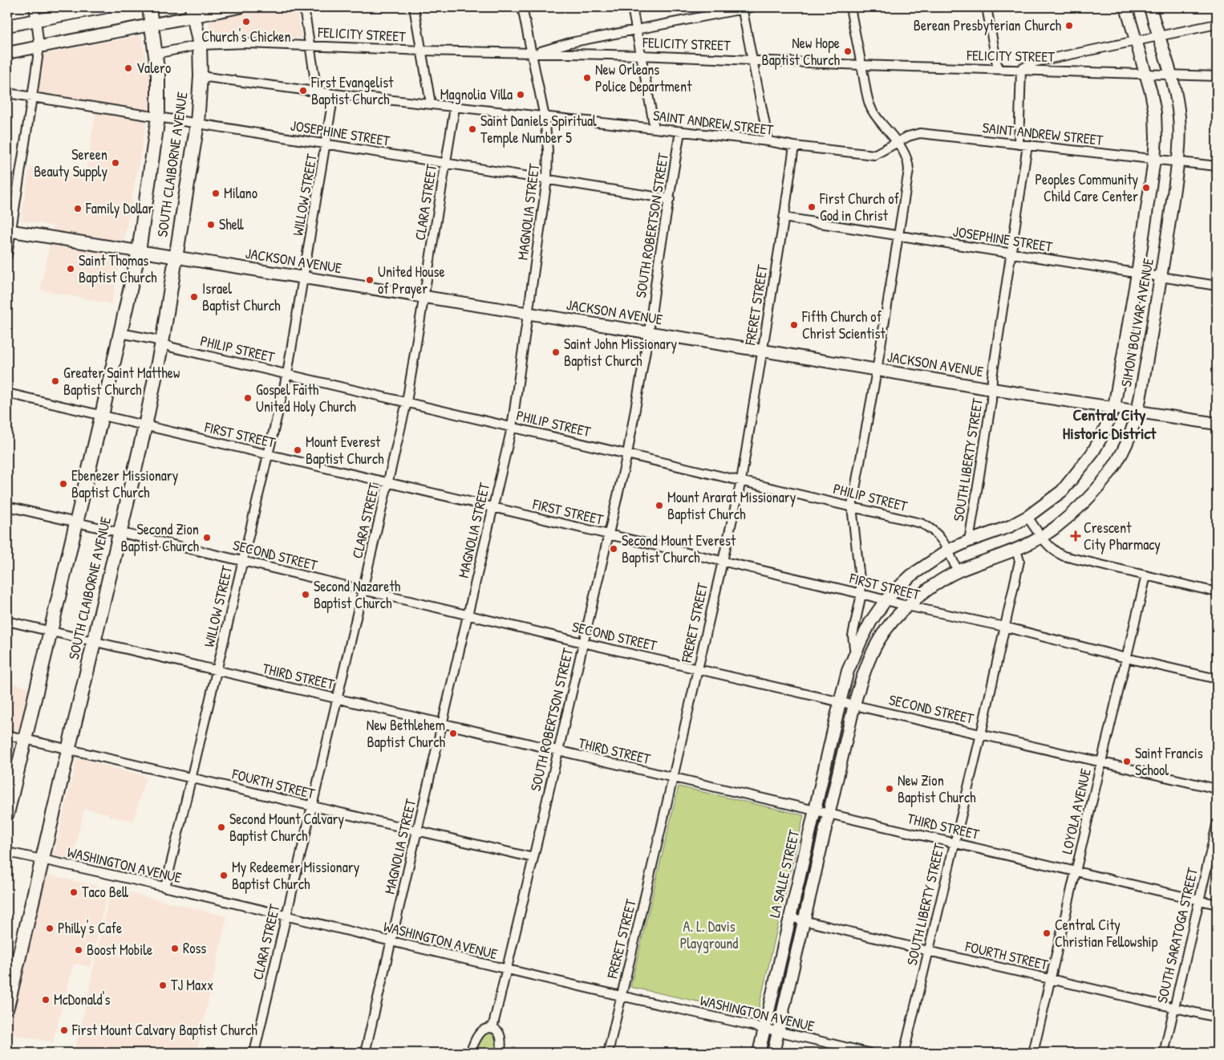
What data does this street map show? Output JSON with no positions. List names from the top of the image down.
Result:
{
  "streets": {
    "main road": ["SOUTH CLAIBORNE AVENUE"],
    "street": [
      "FELICITY STREET",
      "SAINT ANDREW STREET",
      "JOSEPHINE STREET",
      "WILLOW STREET",
      "CLARA STREET",
      "MAGNOLIA STREET",
      "SOUTH ROBERTSON STREET",
      "JACKSON AVENUE",
      "FRERET STREET",
      "SIMON BOLIVAR AVENUE",
      "PHILIP STREET",
      "FIRST STREET",
      "SOUTH LIBERTY STREET",
      "SECOND STREET",
      "THIRD STREET",
      "FOURTH STREET",
      "LOYOLA AVENUE",
      "WASHINGTON AVENUE",
      "LA SALLE STREET",
      "SOUTH SARATOGA STREET"
    ]
  },
  "crossings": [
    ["FELICITY STREET", "SOUTH CLAIBORNE AVENUE"],
    ["FELICITY STREET", "MAGNOLIA STREET"],
    ["FELICITY STREET", "SIMON BOLIVAR AVENUE"],
    ["SAINT ANDREW STREET", "SOUTH CLAIBORNE AVENUE"],
    ["SAINT ANDREW STREET", "WILLOW STREET"],
    ["SAINT ANDREW STREET", "CLARA STREET"],
    ["SAINT ANDREW STREET", "MAGNOLIA STREET"],
    ["SAINT ANDREW STREET", "SOUTH ROBERTSON STREET"],
    ["SAINT ANDREW STREET", "FRERET STREET"],
    ["SAINT ANDREW STREET", "SIMON BOLIVAR AVENUE"],
    ["SAINT ANDREW STREET", "SOUTH LIBERTY STREET"],
    ["JOSEPHINE STREET", "SOUTH CLAIBORNE AVENUE"],
    ["JOSEPHINE STREET", "WILLOW STREET"],
    ["JOSEPHINE STREET", "CLARA STREET"],
    ["JOSEPHINE STREET", "MAGNOLIA STREET"],
    ["JOSEPHINE STREET", "SOUTH ROBERTSON STREET"],
    ["JOSEPHINE STREET", "FRERET STREET"],
    ["JOSEPHINE STREET", "SIMON BOLIVAR AVENUE"],
    ["JOSEPHINE STREET", "SOUTH LIBERTY STREET"],
    ["SOUTH CLAIBORNE AVENUE", "JACKSON AVENUE"],
    ["SOUTH CLAIBORNE AVENUE", "PHILIP STREET"],
    ["SOUTH CLAIBORNE AVENUE", "FIRST STREET"],
    ["SOUTH CLAIBORNE AVENUE", "SECOND STREET"],
    ["SOUTH CLAIBORNE AVENUE", "THIRD STREET"],
    ["SOUTH CLAIBORNE AVENUE", "FOURTH STREET"],
    ["SOUTH CLAIBORNE AVENUE", "WASHINGTON AVENUE"],
    ["WILLOW STREET", "JACKSON AVENUE"],
    ["WILLOW STREET", "PHILIP STREET"],
    ["WILLOW STREET", "FIRST STREET"],
    ["WILLOW STREET", "SECOND STREET"],
    ["WILLOW STREET", "THIRD STREET"],
    ["WILLOW STREET", "FOURTH STREET"],
    ["WILLOW STREET", "WASHINGTON AVENUE"],
    ["CLARA STREET", "JACKSON AVENUE"],
    ["CLARA STREET", "PHILIP STREET"],
    ["CLARA STREET", "FIRST STREET"],
    ["CLARA STREET", "SECOND STREET"],
    ["CLARA STREET", "THIRD STREET"],
    ["CLARA STREET", "FOURTH STREET"],
    ["CLARA STREET", "WASHINGTON AVENUE"],
    ["MAGNOLIA STREET", "JACKSON AVENUE"],
    ["MAGNOLIA STREET", "PHILIP STREET"],
    ["MAGNOLIA STREET", "FIRST STREET"],
    ["MAGNOLIA STREET", "SECOND STREET"],
    ["MAGNOLIA STREET", "THIRD STREET"],
    ["MAGNOLIA STREET", "FOURTH STREET"],
    ["MAGNOLIA STREET", "WASHINGTON AVENUE"],
    ["SOUTH ROBERTSON STREET", "JACKSON AVENUE"],
    ["SOUTH ROBERTSON STREET", "PHILIP STREET"],
    ["SOUTH ROBERTSON STREET", "FIRST STREET"],
    ["SOUTH ROBERTSON STREET", "SECOND STREET"],
    ["SOUTH ROBERTSON STREET", "THIRD STREET"],
    ["SOUTH ROBERTSON STREET", "FOURTH STREET"],
    ["SOUTH ROBERTSON STREET", "WASHINGTON AVENUE"],
    ["JACKSON AVENUE", "FRERET STREET"],
    ["JACKSON AVENUE", "SIMON BOLIVAR AVENUE"],
    ["JACKSON AVENUE", "SOUTH LIBERTY STREET"],
    ["FRERET STREET", "PHILIP STREET"],
    ["FRERET STREET", "FIRST STREET"],
    ["FRERET STREET", "SECOND STREET"],
    ["FRERET STREET", "THIRD STREET"],
    ["FRERET STREET", "WASHINGTON AVENUE"],
    ["SIMON BOLIVAR AVENUE", "PHILIP STREET"],
    ["SIMON BOLIVAR AVENUE", "FIRST STREET"],
    ["SIMON BOLIVAR AVENUE", "SOUTH LIBERTY STREET"],
    ["SIMON BOLIVAR AVENUE", "SECOND STREET"],
    ["SIMON BOLIVAR AVENUE", "LA SALLE STREET"],
    ["FIRST STREET", "SOUTH LIBERTY STREET"],
    ["FIRST STREET", "LOYOLA AVENUE"],
    ["SOUTH LIBERTY STREET", "SECOND STREET"],
    ["SOUTH LIBERTY STREET", "THIRD STREET"],
    ["SOUTH LIBERTY STREET", "FOURTH STREET"],
    ["SECOND STREET", "LOYOLA AVENUE"],
    ["SECOND STREET", "LA SALLE STREET"],
    ["THIRD STREET", "LOYOLA AVENUE"],
    ["THIRD STREET", "LA SALLE STREET"],
    ["THIRD STREET", "SOUTH SARATOGA STREET"],
    ["FOURTH STREET", "LOYOLA AVENUE"],
    ["FOURTH STREET", "LA SALLE STREET"],
    ["FOURTH STREET", "SOUTH SARATOGA STREET"],
    ["WASHINGTON AVENUE", "LA SALLE STREET"]
  ],
  "districts": ["Central City Historic District"],
  "parks": ["A. L. Davis Playground"],
  "places": {
    "other": [
      "Church's Chicken",
      "Berean Presbyterian Church",
      "New Hope Baptist Church",
      "Valero",
      "New Orleans Police Department",
      "First Evangelist Baptist Church",
      "Magnolia Villa",
      "Saint Daniels Spiritual Temple Number 5",
      "Sereen Beauty Supply",
      "Peoples Community Child Care Center",
      "Milano",
      "First Church of God in Christ",
      "Family Dollar",
      "Shell",
      "Saint Thomas Baptist Church",
      "United House of Prayer",
      "Israel Baptist Church",
      "Fifth Church of Christ Scientist",
      "Saint John Missionary Baptist Church",
      "Greater Saint Matthew Baptist Church",
      "Gospel Faith United Holy Church",
      "Mount Everest Baptist Church",
      "Ebenezer Missionary Baptist Church",
      "Mount Ararat Missionary Baptist Church",
      "Second Zion Baptist Church",
      "Second Mount Everest Baptist Church",
      "Second Nazareth Baptist Church",
      "New Bethlehem Baptist Church",
      "Saint Francis School",
      "New Zion Baptist Church",
      "Second Mount Calvary Baptist Church",
      "My Redeemer Missionary Baptist Church",
      "Taco Bell",
      "Philly's Cafe",
      "Central City Christian Fellowship",
      "Ross",
      "Boost Mobile",
      "TJ Maxx",
      "McDonald's",
      "First Mount Calvary Baptist Church"
    ],
    "health": ["Crescent City Pharmacy"]
  }
}
